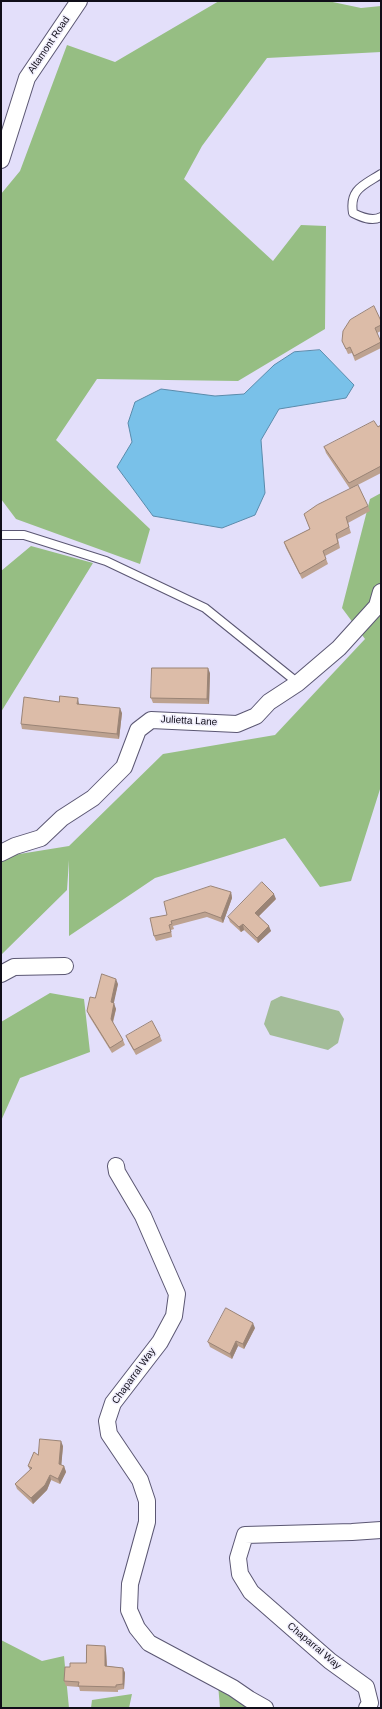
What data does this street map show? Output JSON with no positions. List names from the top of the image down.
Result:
{
  "streets": {
    "street": ["Altamont Road", "Julietta Lane", "Chaparral Way"]
  }
}
